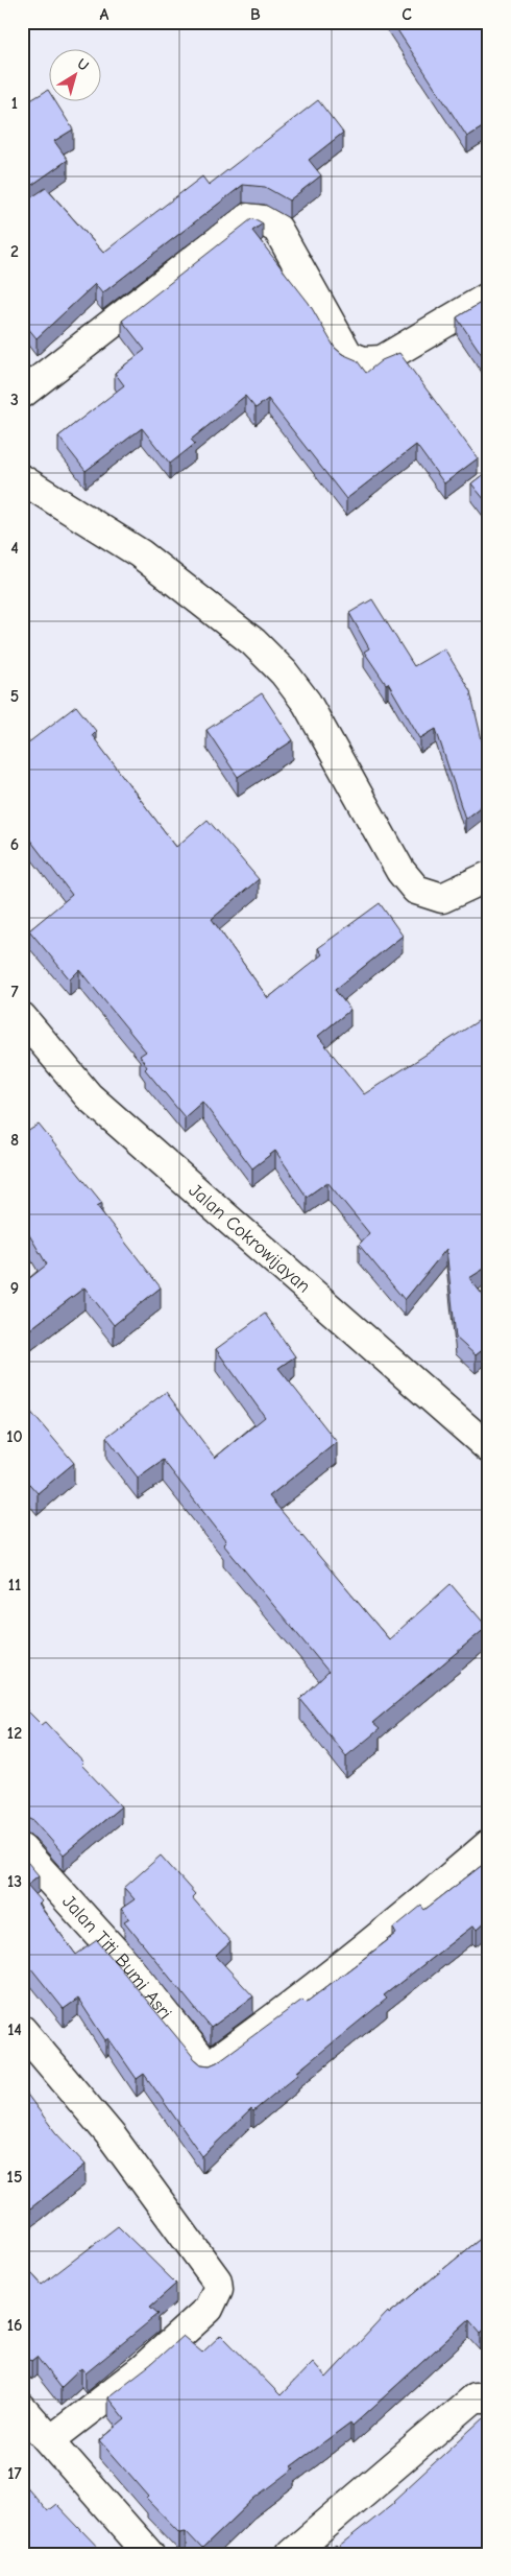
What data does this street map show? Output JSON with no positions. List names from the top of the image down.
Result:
{
  "streets": {
    "street": ["Jalan Cokrowijayan", "Jalan Titi Bumi Asri"]
  },
  "north": "top right",
  "grid": {
    "columns": ["A", "B", "C"],
    "rows": [
      "1",
      "2",
      "3",
      "4",
      "5",
      "6",
      "7",
      "8",
      "9",
      "10",
      "11",
      "12",
      "13",
      "14",
      "15",
      "16",
      "17"
    ]
  }
}
